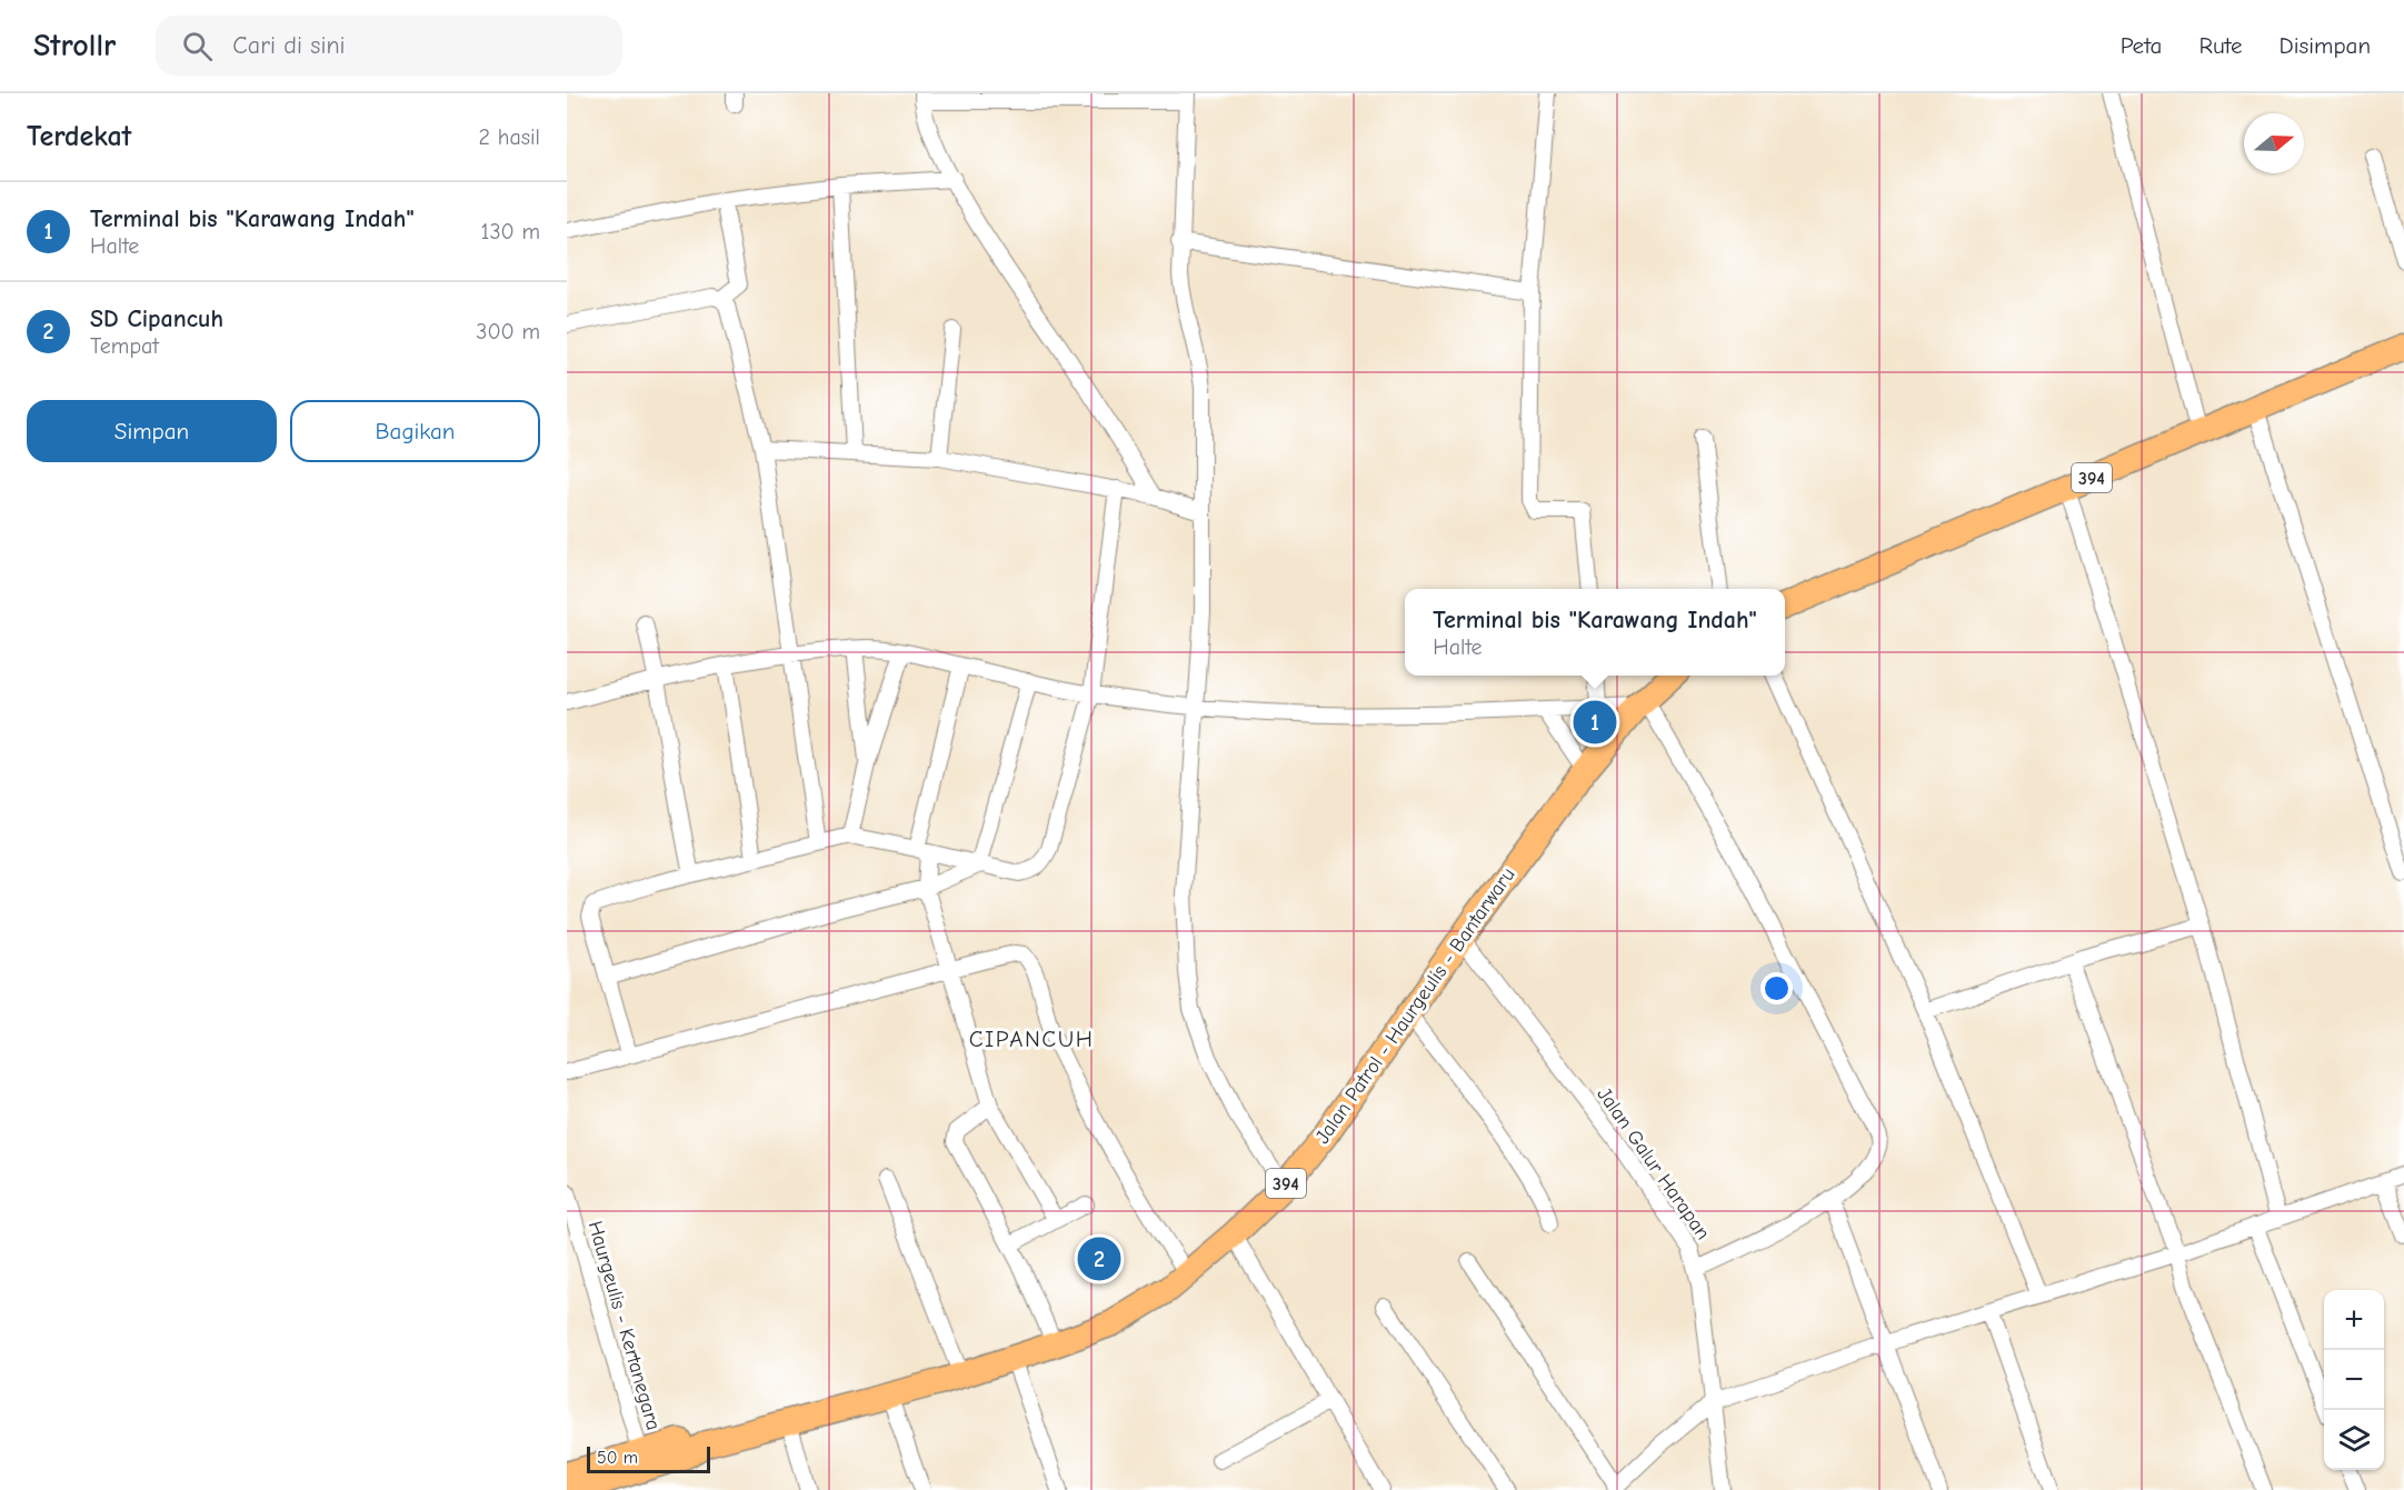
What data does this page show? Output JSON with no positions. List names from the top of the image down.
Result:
{
  "streets": {
    "main road": ["394", "Jalan Patrol - Haurgeulis - Bantarwaru"],
    "street": ["Jalan Galur Harapan", "Haurgeulis - Kertanegara"]
  },
  "crossings": [
    ["394", "Jalan Patrol - Haurgeulis - Bantarwaru"],
    ["394", "Haurgeulis - Kertanegara"],
    ["Jalan Patrol - Haurgeulis - Bantarwaru", "Jalan Galur Harapan"],
    ["Jalan Patrol - Haurgeulis - Bantarwaru", "Haurgeulis - Kertanegara"]
  ],
  "districts": ["CIPANCUH"],
  "scale_bar": "50 m",
  "north": "right",
  "page": {
    "header": "Strollr",
    "search": "Cari di sini",
    "nav": ["Peta", "Rute", "Disimpan"],
    "heading": ["Terdekat", "2 hasil"],
    "list": [
      {
        "mark": "1",
        "name": "Terminal bis \"Karawang Indah\"",
        "note": "Halte",
        "value": "130 m"
      },
      {
        "mark": "2",
        "name": "SD Cipancuh",
        "note": "Tempat",
        "value": "300 m"
      }
    ],
    "buttons": ["Simpan", "Bagikan"],
    "popup": ["Terminal bis \"Karawang Indah\"", "Halte"],
    "pins": ["1", "2"],
    "map_buttons": ["+", "−"],
    "scale": "50 m"
  }
}
